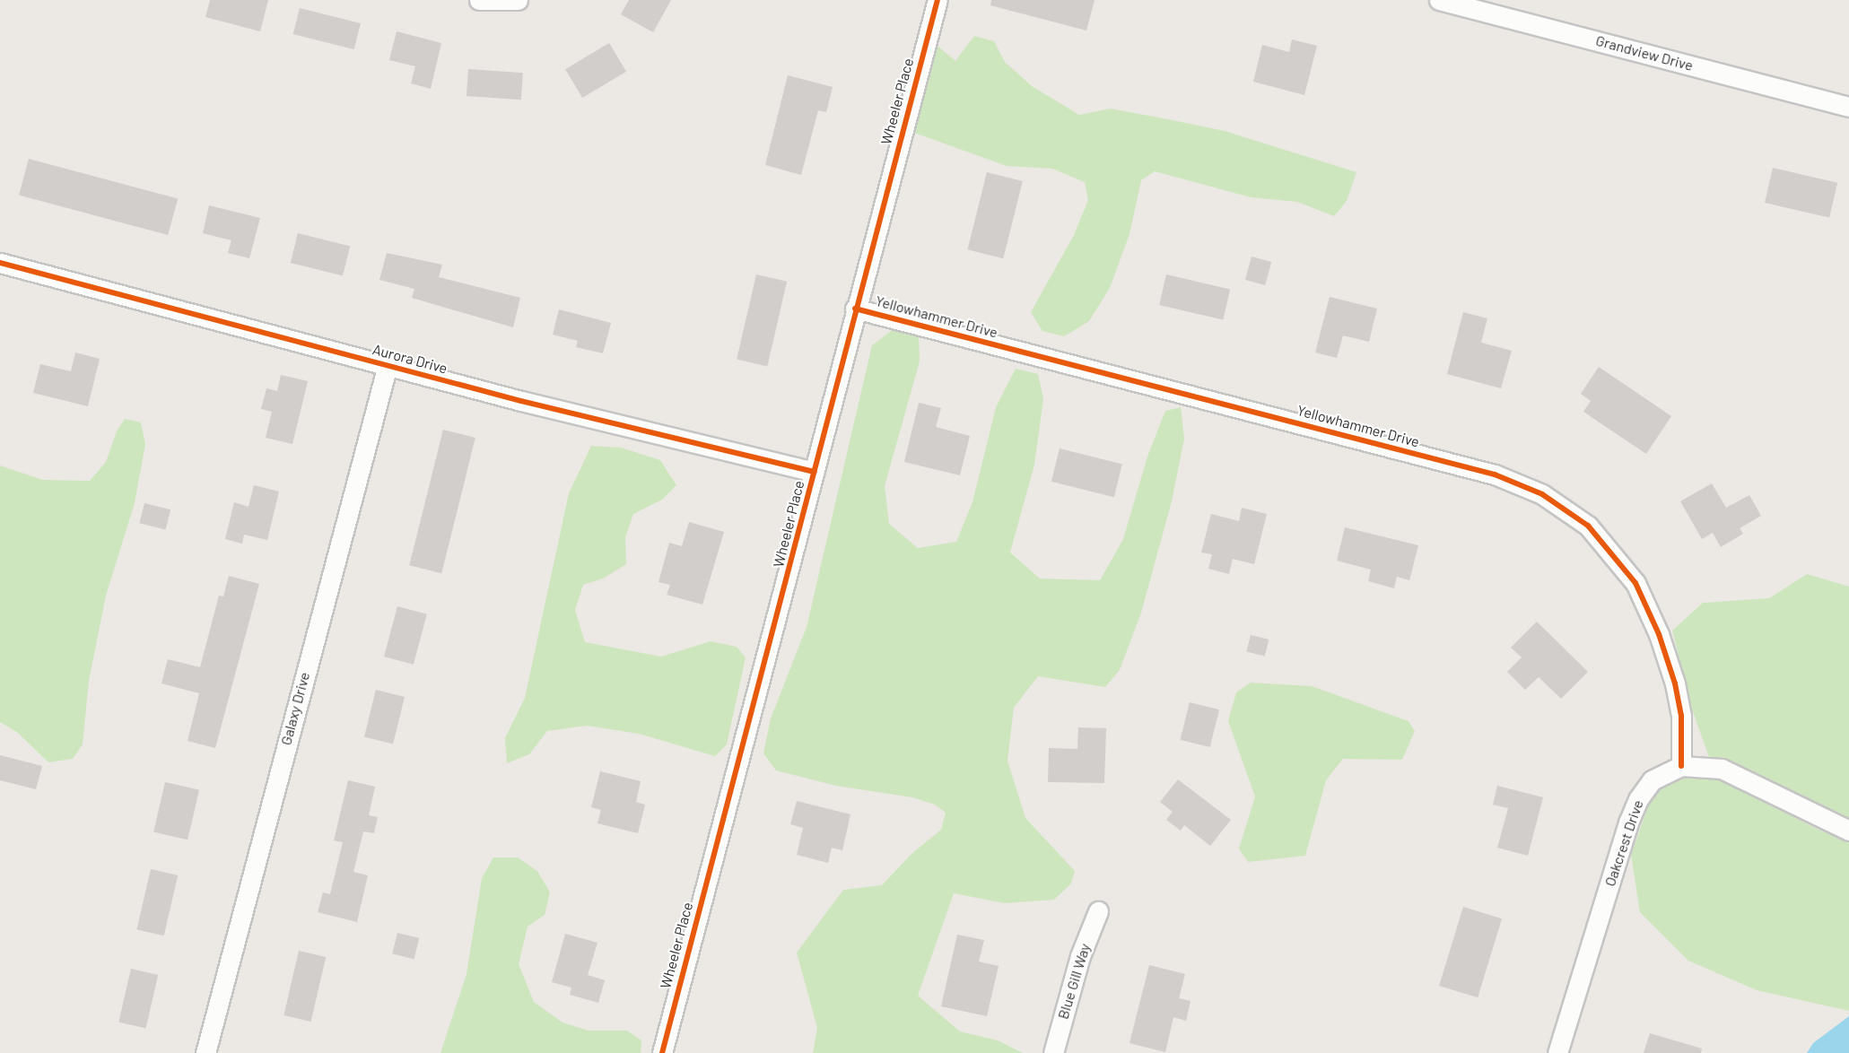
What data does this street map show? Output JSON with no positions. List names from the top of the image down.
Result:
{
  "streets": {
    "street": [
      "Grandview Drive",
      "Wheeler Place",
      "Yellowhammer Drive",
      "Aurora Drive",
      "Galaxy Drive",
      "Oakcrest Drive",
      "Blue Gill Way"
    ]
  },
  "crossings": [
    ["Wheeler Place", "Yellowhammer Drive"],
    ["Wheeler Place", "Aurora Drive"],
    ["Yellowhammer Drive", "Oakcrest Drive"],
    ["Aurora Drive", "Galaxy Drive"]
  ]
}
